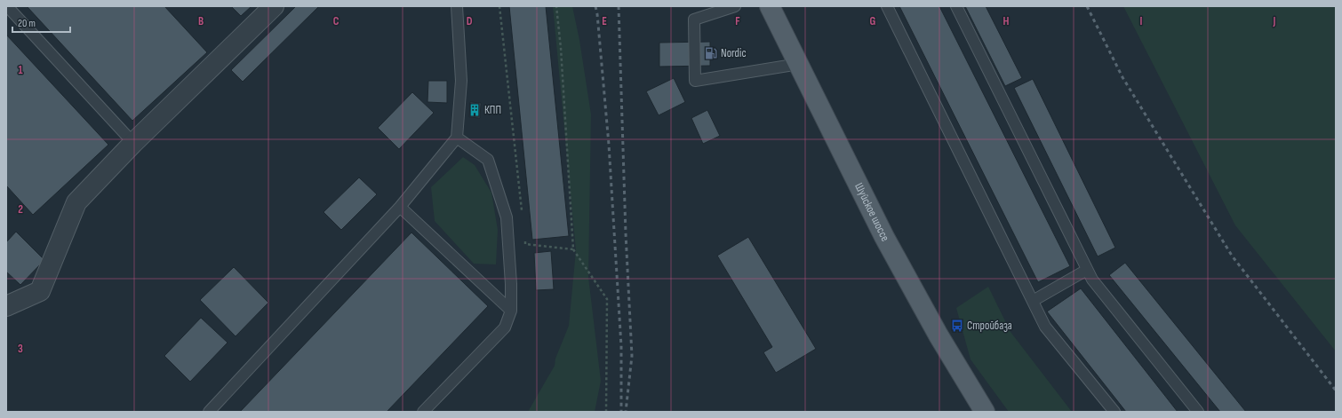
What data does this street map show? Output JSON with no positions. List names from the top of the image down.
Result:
{
  "streets": {
    "main road": ["Шуйское шоссе"]
  },
  "places": {
    "fuel station": ["Nordic"],
    "building": ["КПП"],
    "bus stop": ["Стройбаза"]
  },
  "scale_bar": "20 m",
  "grid": {
    "columns": [
      "B",
      "C",
      "D",
      "E",
      "F",
      "G",
      "H",
      "I",
      "J"
    ],
    "rows": ["1", "2", "3"]
  }
}
